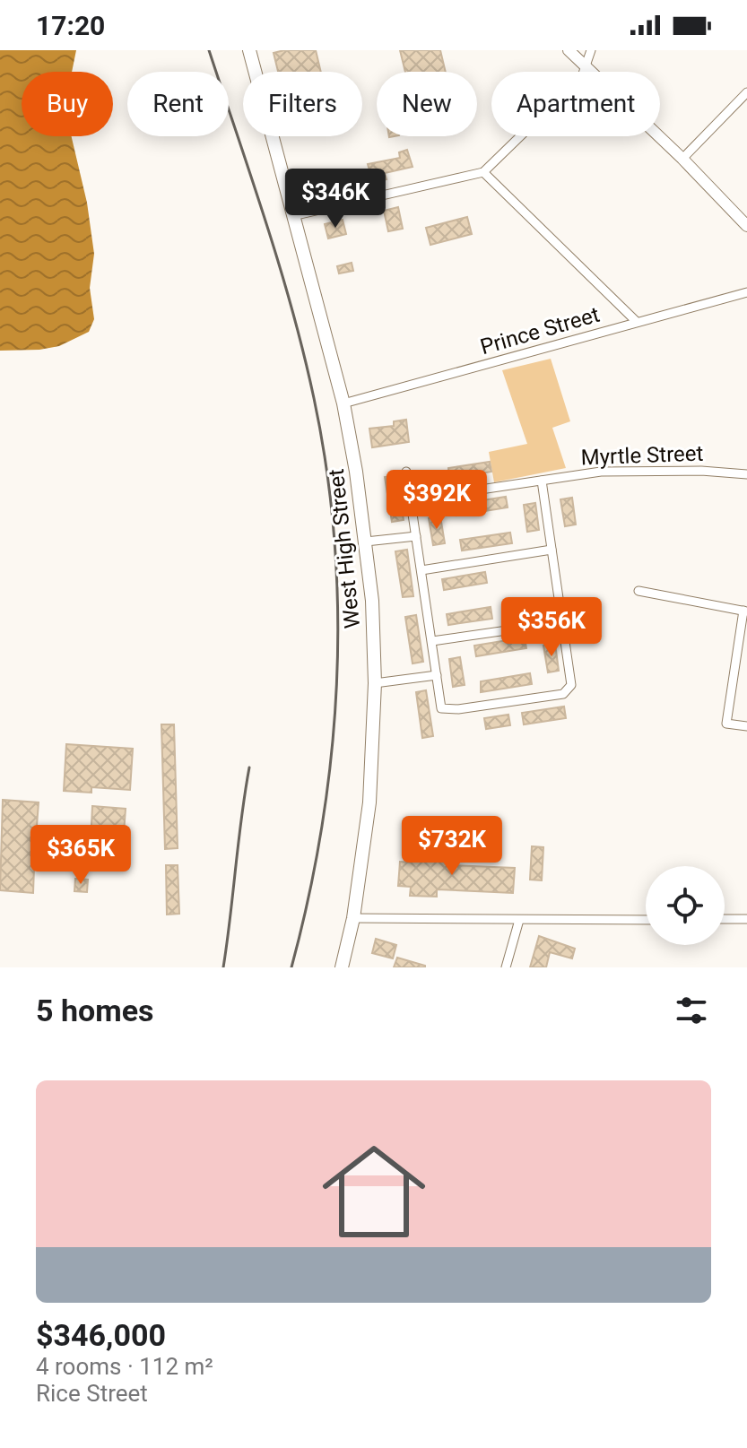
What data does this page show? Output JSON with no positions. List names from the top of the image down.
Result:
{
  "streets": {
    "main road": ["West High Street"],
    "street": ["Prince Street", "Myrtle Street"]
  },
  "crossings": [
    ["Prince Street", "West High Street"]
  ],
  "page": {
    "status": "17:20",
    "chip": [
      "Buy",
      "Rent",
      "Filters",
      "New",
      "Apartment"
    ],
    "price": [
      "$346K",
      "$392K",
      "$356K",
      "$732K",
      "$365K"
    ],
    "heading": "5 homes",
    "list": [
      {
        "name": "$346,000",
        "note": "4 rooms · 112 m² · Rice Street"
      }
    ]
  }
}
